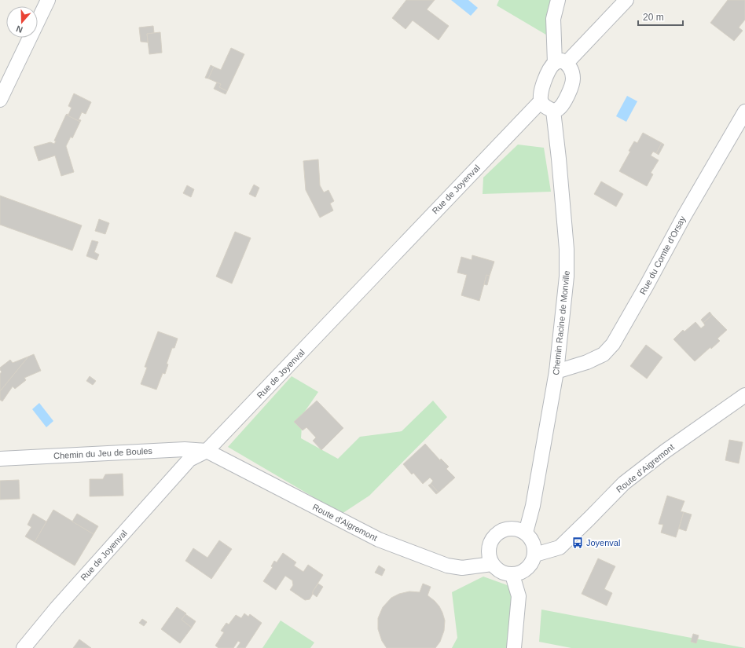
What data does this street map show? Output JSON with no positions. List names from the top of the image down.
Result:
{
  "streets": {
    "street": [
      "Rue de Joyenval",
      "Rue du Comte d'Orsay",
      "Chemin Racine de Monville",
      "Chemin du Jeu de Boules",
      "Route d’Aigremont",
      "Route d'Aigremont"
    ]
  },
  "crossings": [
    ["Rue de Joyenval", "Chemin du Jeu de Boules"],
    ["Rue de Joyenval", "Route d'Aigremont"],
    ["Rue du Comte d'Orsay", "Chemin Racine de Monville"],
    ["Chemin Racine de Monville", "Route d’Aigremont"],
    ["Chemin Racine de Monville", "Route d'Aigremont"],
    ["Chemin du Jeu de Boules", "Route d'Aigremont"],
    ["Route d’Aigremont", "Route d'Aigremont"]
  ],
  "places": {
    "bus stop": ["Joyenval"]
  },
  "scale_bar": "20 m",
  "north": "bottom"
}
